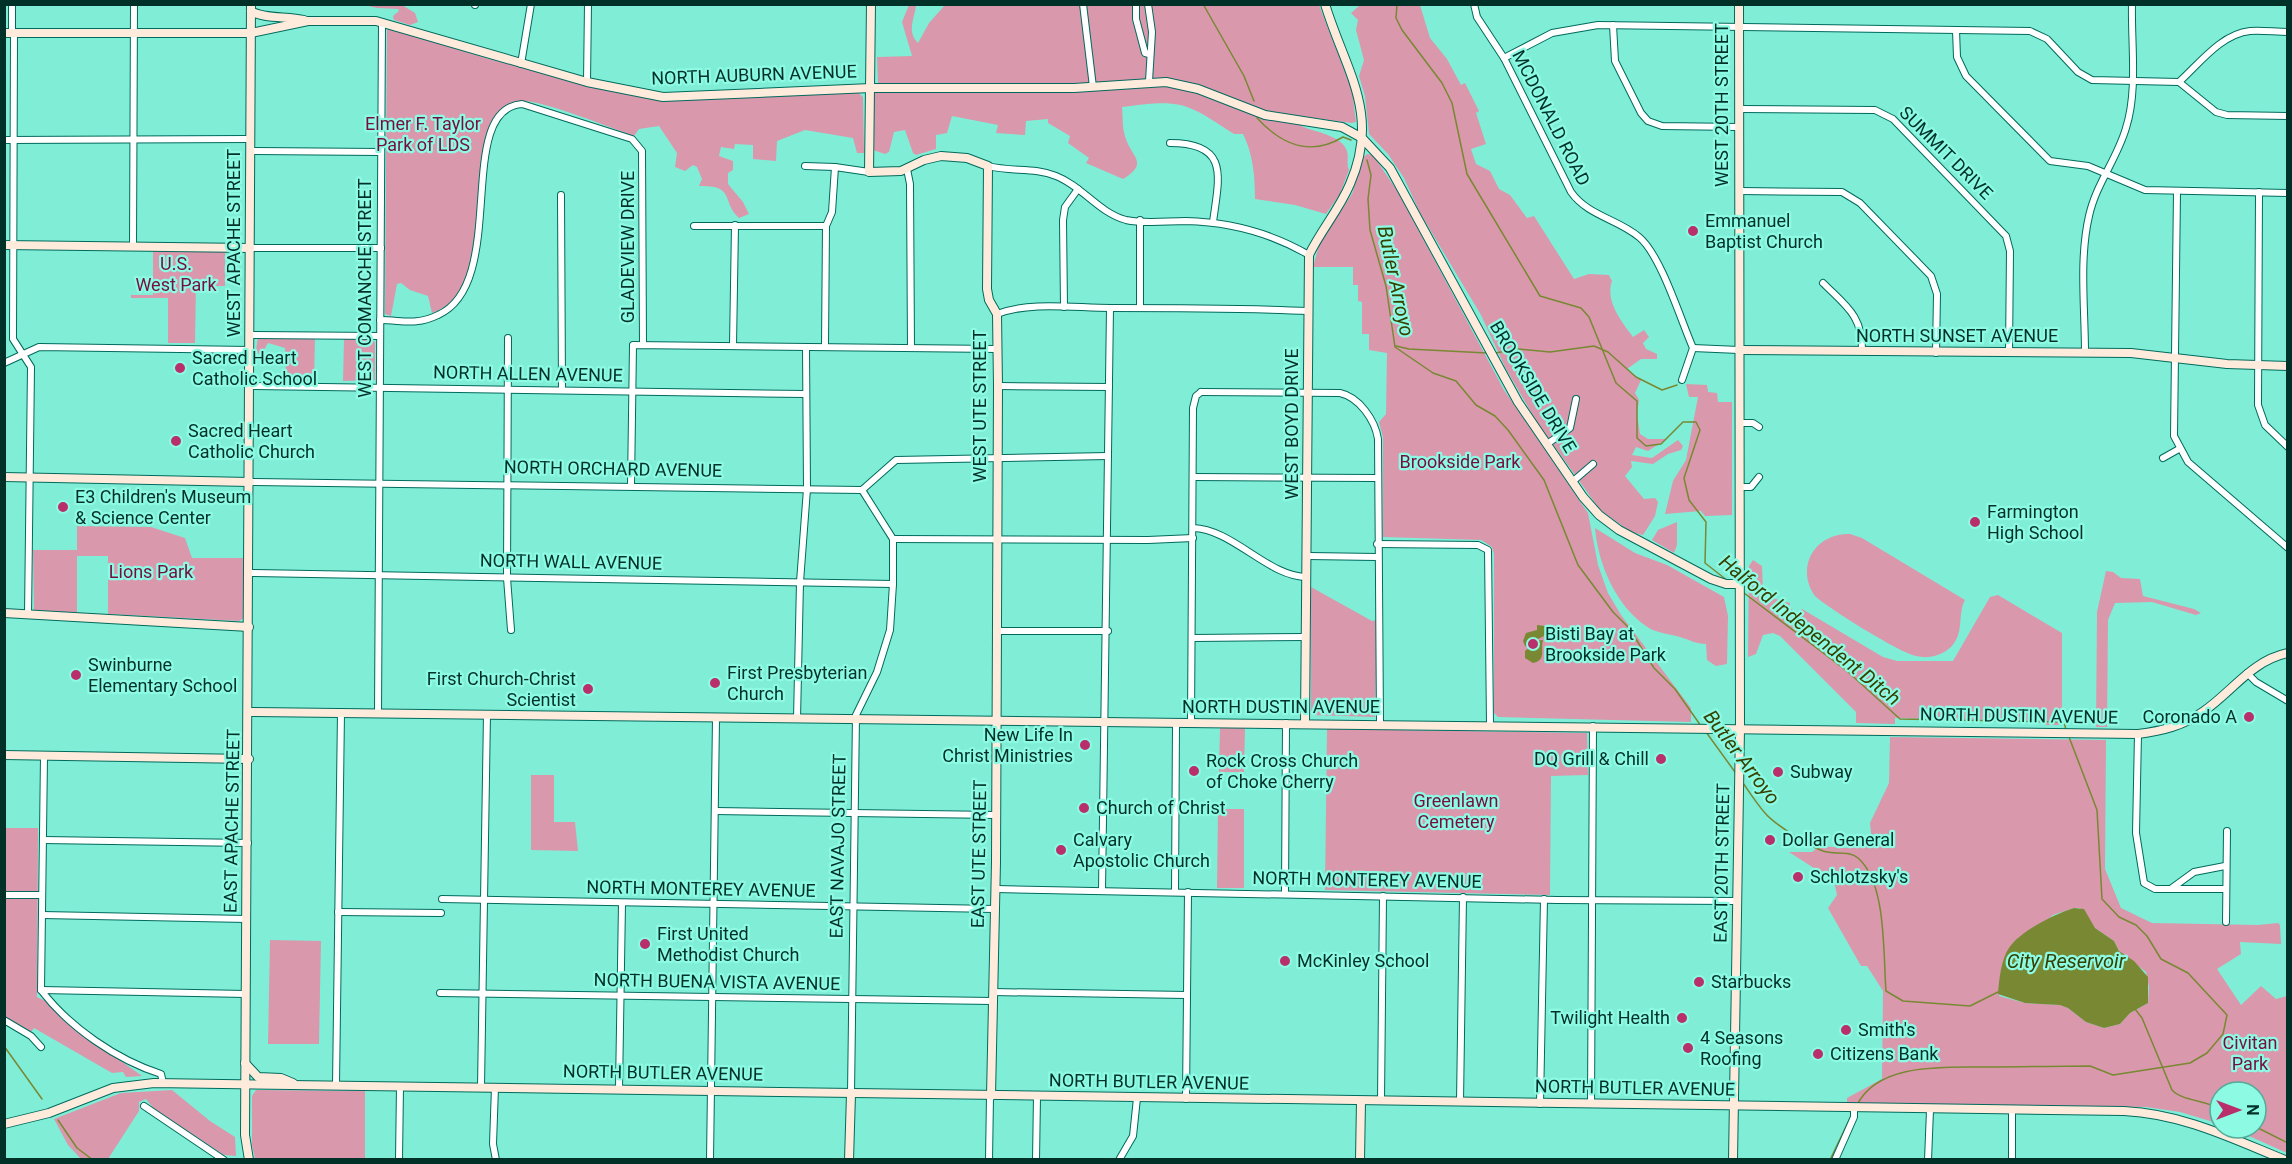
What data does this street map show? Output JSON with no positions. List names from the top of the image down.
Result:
{
  "streets": {
    "main road": [
      "NORTH AUBURN AVENUE",
      "WEST 20TH STREET",
      "WEST APACHE STREET",
      "NORTH SUNSET AVENUE",
      "BROOKSIDE DRIVE",
      "WEST UTE STREET",
      "WEST BOYD DRIVE",
      "NORTH ORCHARD AVENUE",
      "NORTH DUSTIN AVENUE",
      "EAST APACHE STREET",
      "EAST NAVAJO STREET",
      "EAST UTE STREET",
      "EAST 20TH STREET",
      "NORTH BUTLER AVENUE"
    ],
    "street": [
      "MCDONALD ROAD",
      "SUMMIT DRIVE",
      "GLADEVIEW DRIVE",
      "WEST COMANCHE STREET",
      "NORTH ALLEN AVENUE",
      "NORTH WALL AVENUE",
      "NORTH MONTEREY AVENUE",
      "NORTH BUENA VISTA AVENUE"
    ]
  },
  "crossings": [
    ["NORTH AUBURN AVENUE", "WEST APACHE STREET"],
    ["NORTH AUBURN AVENUE", "WEST COMANCHE STREET"],
    ["NORTH AUBURN AVENUE", "BROOKSIDE DRIVE"],
    ["NORTH AUBURN AVENUE", "WEST BOYD DRIVE"],
    ["WEST 20TH STREET", "SUMMIT DRIVE"],
    ["WEST 20TH STREET", "NORTH SUNSET AVENUE"],
    ["WEST 20TH STREET", "EAST 20TH STREET"],
    ["SUMMIT DRIVE", "NORTH SUNSET AVENUE"],
    ["WEST APACHE STREET", "NORTH ALLEN AVENUE"],
    ["WEST APACHE STREET", "NORTH ORCHARD AVENUE"],
    ["WEST APACHE STREET", "EAST APACHE STREET"],
    ["GLADEVIEW DRIVE", "WEST COMANCHE STREET"],
    ["WEST COMANCHE STREET", "NORTH ALLEN AVENUE"],
    ["WEST COMANCHE STREET", "NORTH ORCHARD AVENUE"],
    ["WEST COMANCHE STREET", "NORTH WALL AVENUE"],
    ["WEST COMANCHE STREET", "NORTH DUSTIN AVENUE"],
    ["NORTH SUNSET AVENUE", "EAST 20TH STREET"],
    ["BROOKSIDE DRIVE", "WEST BOYD DRIVE"],
    ["BROOKSIDE DRIVE", "EAST 20TH STREET"],
    ["WEST UTE STREET", "EAST UTE STREET"],
    ["WEST BOYD DRIVE", "NORTH DUSTIN AVENUE"],
    ["NORTH ORCHARD AVENUE", "EAST APACHE STREET"],
    ["NORTH WALL AVENUE", "EAST APACHE STREET"],
    ["NORTH WALL AVENUE", "EAST NAVAJO STREET"],
    ["NORTH DUSTIN AVENUE", "EAST APACHE STREET"],
    ["NORTH DUSTIN AVENUE", "EAST NAVAJO STREET"],
    ["NORTH DUSTIN AVENUE", "EAST UTE STREET"],
    ["NORTH DUSTIN AVENUE", "EAST 20TH STREET"],
    ["EAST APACHE STREET", "NORTH BUTLER AVENUE"],
    ["EAST NAVAJO STREET", "NORTH MONTEREY AVENUE"],
    ["EAST NAVAJO STREET", "NORTH BUENA VISTA AVENUE"],
    ["EAST NAVAJO STREET", "NORTH BUTLER AVENUE"],
    ["EAST UTE STREET", "NORTH MONTEREY AVENUE"],
    ["EAST UTE STREET", "NORTH BUENA VISTA AVENUE"],
    ["EAST UTE STREET", "NORTH BUTLER AVENUE"],
    ["EAST 20TH STREET", "NORTH MONTEREY AVENUE"],
    ["EAST 20TH STREET", "NORTH BUTLER AVENUE"]
  ],
  "water": ["Butler Arroyo", "Halford Independent Ditch", "City Reservoir"],
  "parks": [
    "Elmer F. Taylor Park of LDS",
    "U.S. West Park",
    "Brookside Park",
    "Lions Park",
    "Greenlawn Cemetery",
    "Civitan Park"
  ],
  "places": [
    "Emmanuel Baptist Church",
    "Sacred Heart Catholic School",
    "Sacred Heart Catholic Church",
    "E3 Children's Museum & Science Center",
    "Farmington High School",
    "Bisti Bay at Brookside Park",
    "Swinburne Elementary School",
    "First Presbyterian Church",
    "First Church-Christ Scientist",
    "Coronado A",
    "New Life In Christ Ministries",
    "DQ Grill & Chill",
    "Rock Cross Church of Choke Cherry",
    "Subway",
    "Church of Christ",
    "Dollar General",
    "Calvary Apostolic Church",
    "Schlotzsky's",
    "First United Methodist Church",
    "McKinley School",
    "Starbucks",
    "Twilight Health",
    "Smith's",
    "4 Seasons Roofing",
    "Citizens Bank"
  ],
  "north": "right"
}
